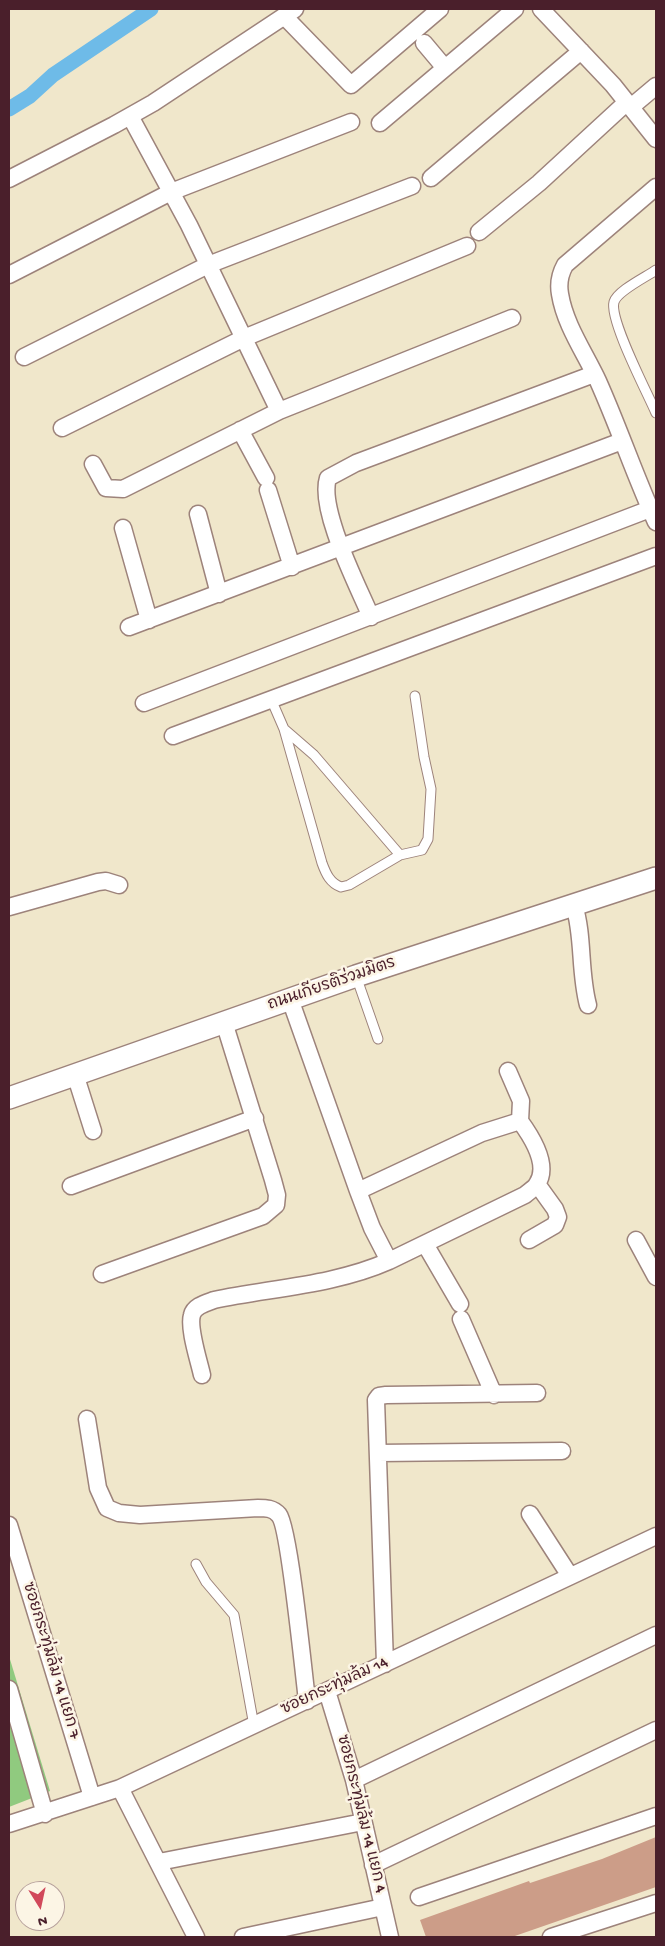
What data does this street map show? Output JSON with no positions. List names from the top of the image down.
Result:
{
  "streets": {
    "street": [
      "ถนนเกียรติร่วมมิตร",
      "ซอยกระทุ่มล้ม 14 แยก 7",
      "ซอยกระทุ่มล้ม 14",
      "ซอยกระทุ่มล้ม 14 แยก 4"
    ]
  },
  "crossings": [
    ["ซอยกระทุ่มล้ม 14 แยก 7", "ซอยกระทุ่มล้ม 14"],
    ["ซอยกระทุ่มล้ม 14", "ซอยกระทุ่มล้ม 14 แยก 4"]
  ],
  "north": "bottom"
}
